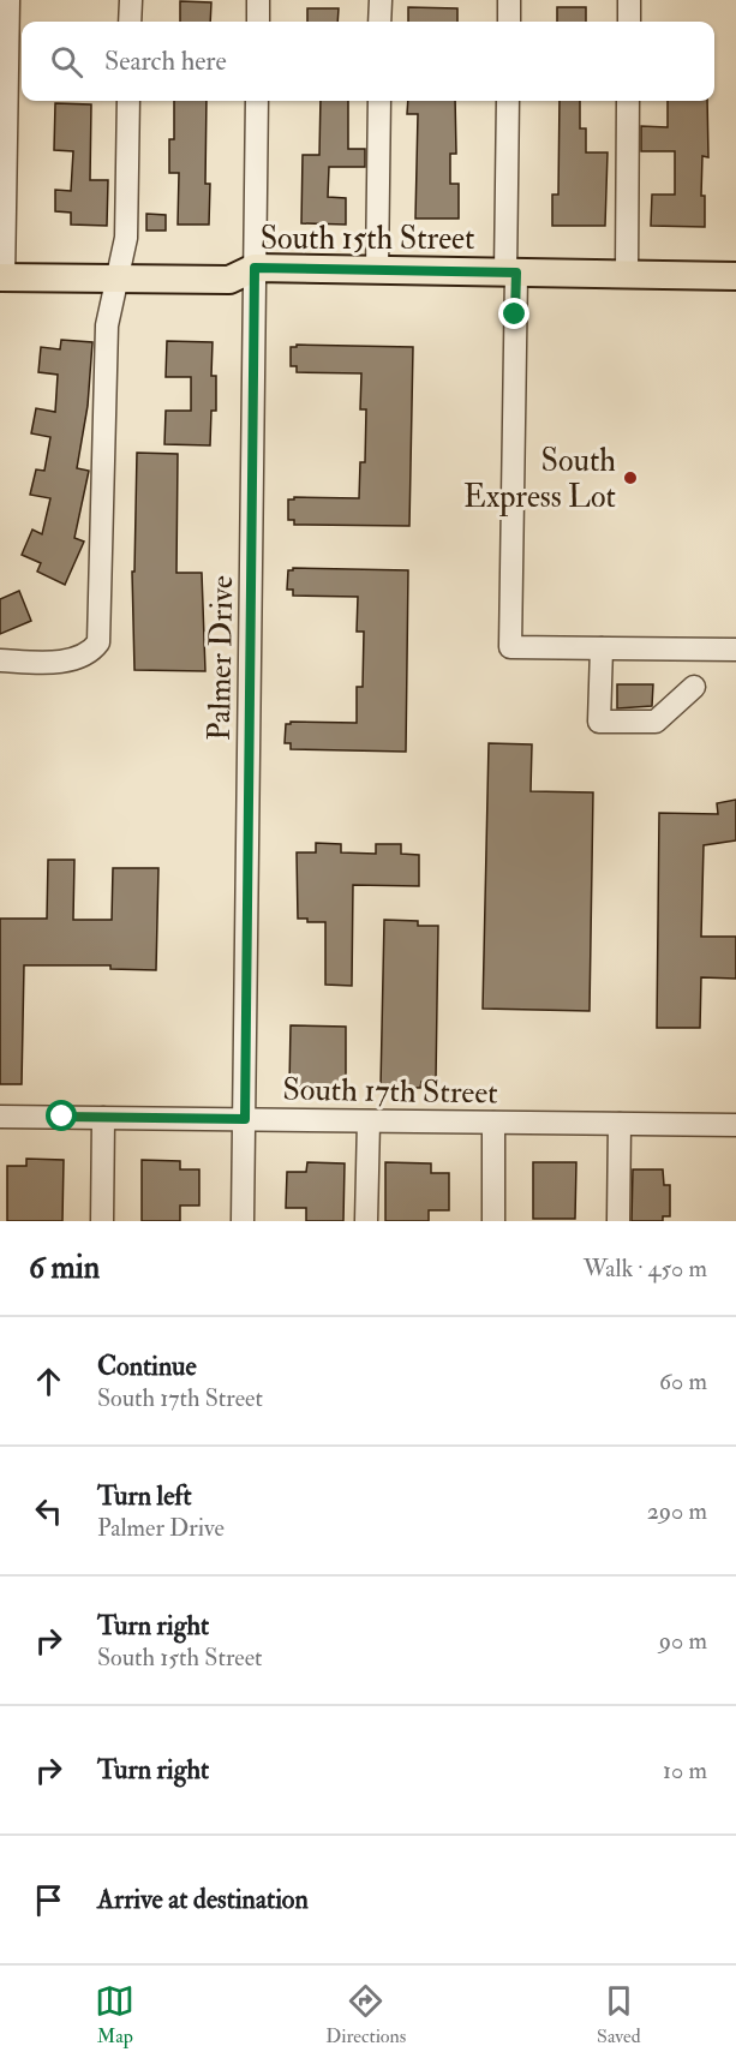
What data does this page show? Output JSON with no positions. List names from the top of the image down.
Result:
{
  "streets": {
    "main road": ["South 15th Street"],
    "street": ["Palmer Drive", "South 17th Street"]
  },
  "crossings": [
    ["South 15th Street", "Palmer Drive"],
    ["Palmer Drive", "South 17th Street"]
  ],
  "places": ["South Express Lot"],
  "page": {
    "search": "Search here",
    "heading": ["6 min", "Walk · 450 m"],
    "list": [
      ["Continue", "South 17th Street", "60 m"],
      ["Turn left", "Palmer Drive", "290 m"],
      ["Turn right", "South 15th Street", "90 m"],
      ["Turn right", "10 m"],
      "Arrive at destination"
    ],
    "nav": ["Map", "Directions", "Saved"]
  }
}
